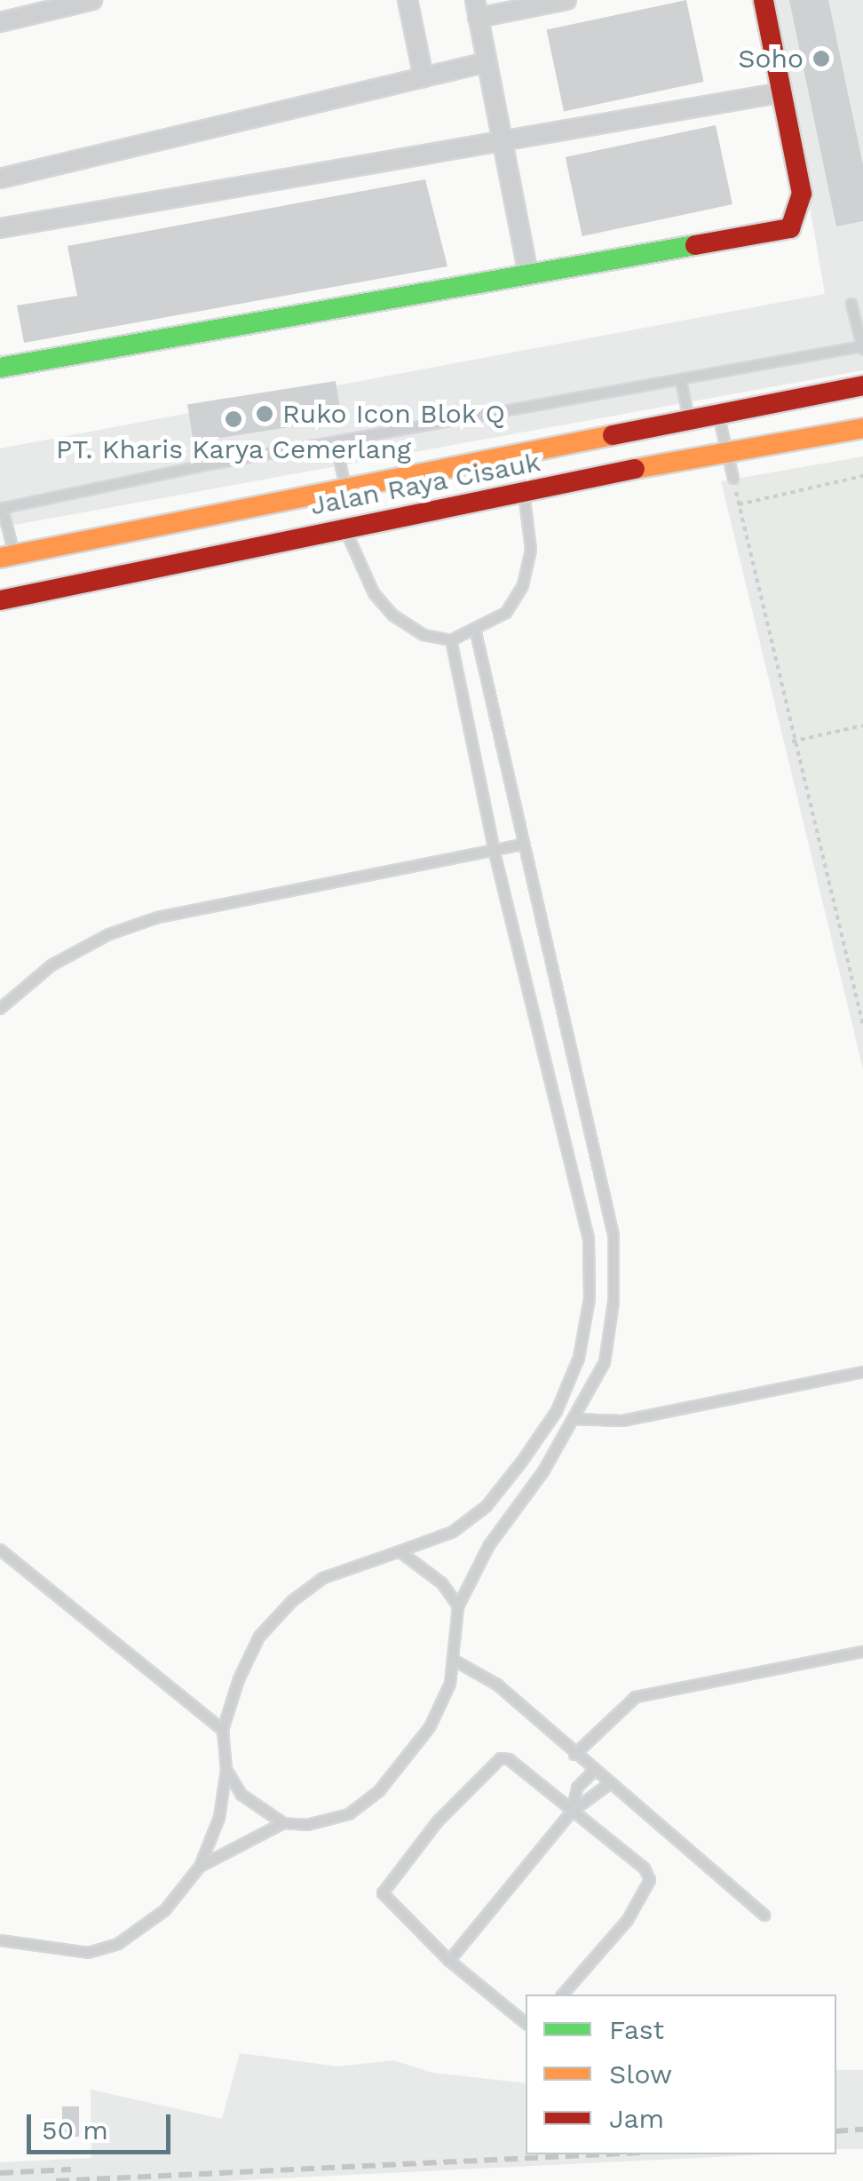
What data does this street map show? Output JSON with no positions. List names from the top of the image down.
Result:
{
  "streets": {
    "main road": ["Jalan Raya Cisauk"]
  },
  "places": ["Soho", "Ruko Icon Blok Q", "PT. Kharis Karya Cemerlang"],
  "legend": ["Fast", "Slow", "Jam"],
  "scale_bar": "50 m"
}
